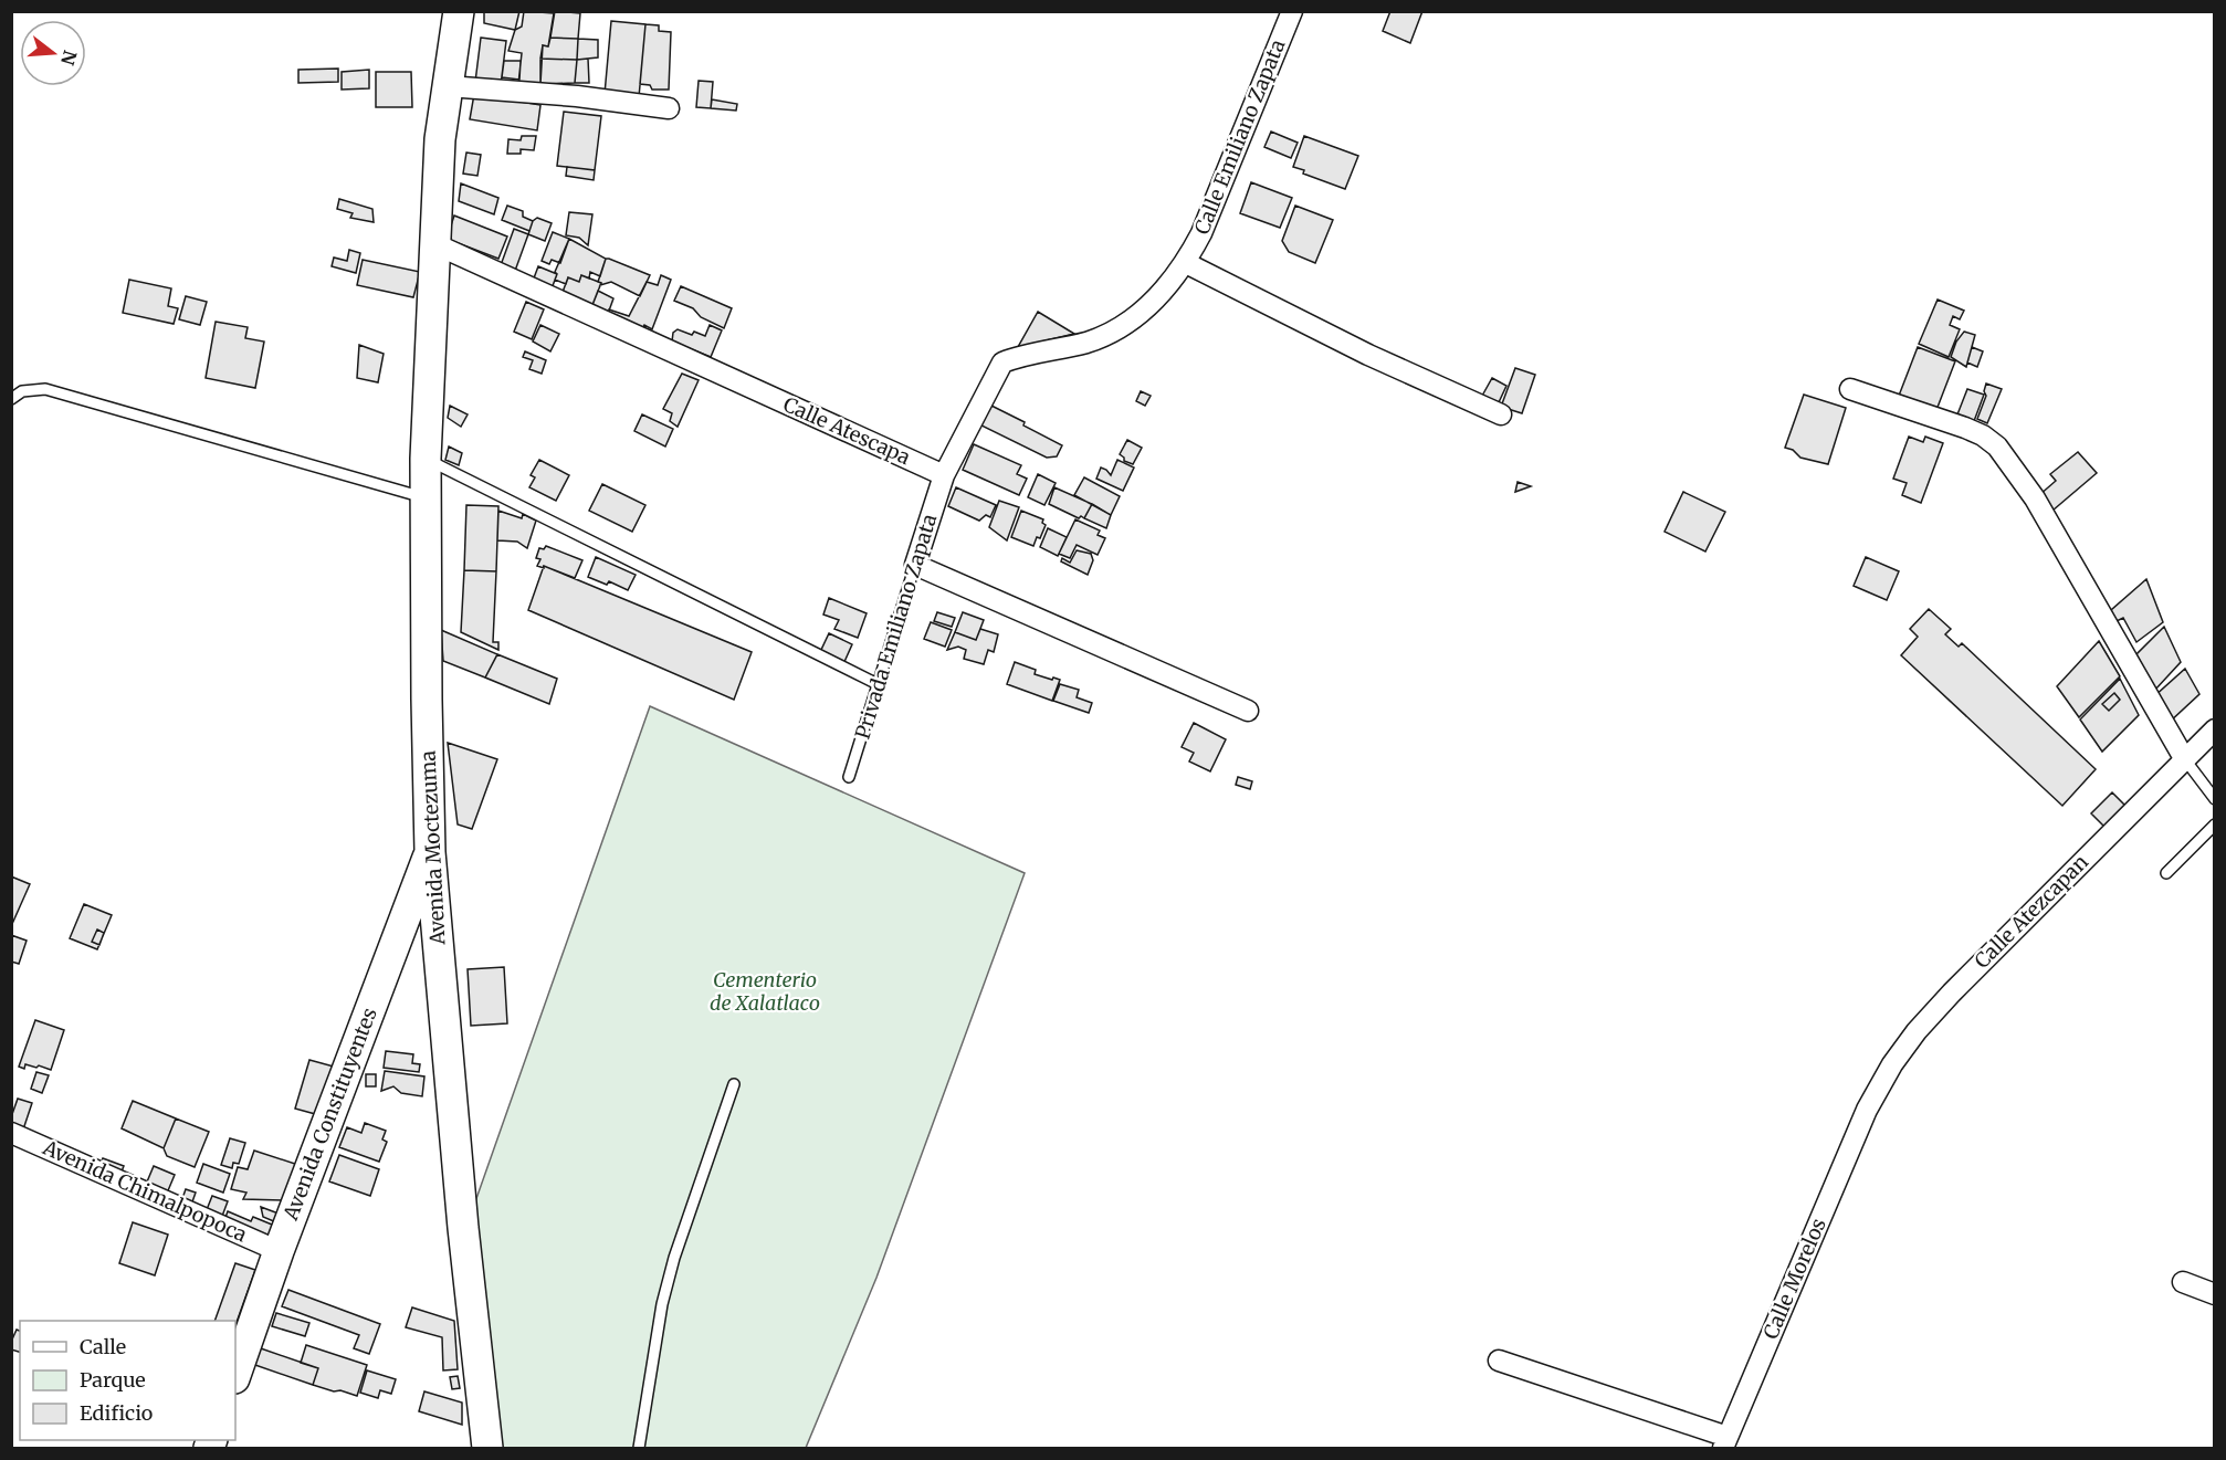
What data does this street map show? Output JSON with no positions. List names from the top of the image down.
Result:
{
  "streets": {
    "main road": ["Avenida Moctezuma", "Avenida Constituyentes"],
    "street": [
      "Calle Emiliano Zapata",
      "Calle Atescapa",
      "Privada Emiliano Zapata",
      "Calle Atezcapan",
      "Avenida Chimalpopoca",
      "Calle Morelos"
    ]
  },
  "crossings": [
    ["Calle Atescapa", "Privada Emiliano Zapata"],
    ["Calle Atescapa", "Avenida Moctezuma"],
    ["Avenida Moctezuma", "Avenida Constituyentes"],
    ["Calle Atezcapan", "Calle Morelos"],
    ["Avenida Constituyentes", "Avenida Chimalpopoca"]
  ],
  "parks": ["Cementerio de Xalatlaco"],
  "legend": ["Calle", "Parque", "Edificio"],
  "north": "right"
}
